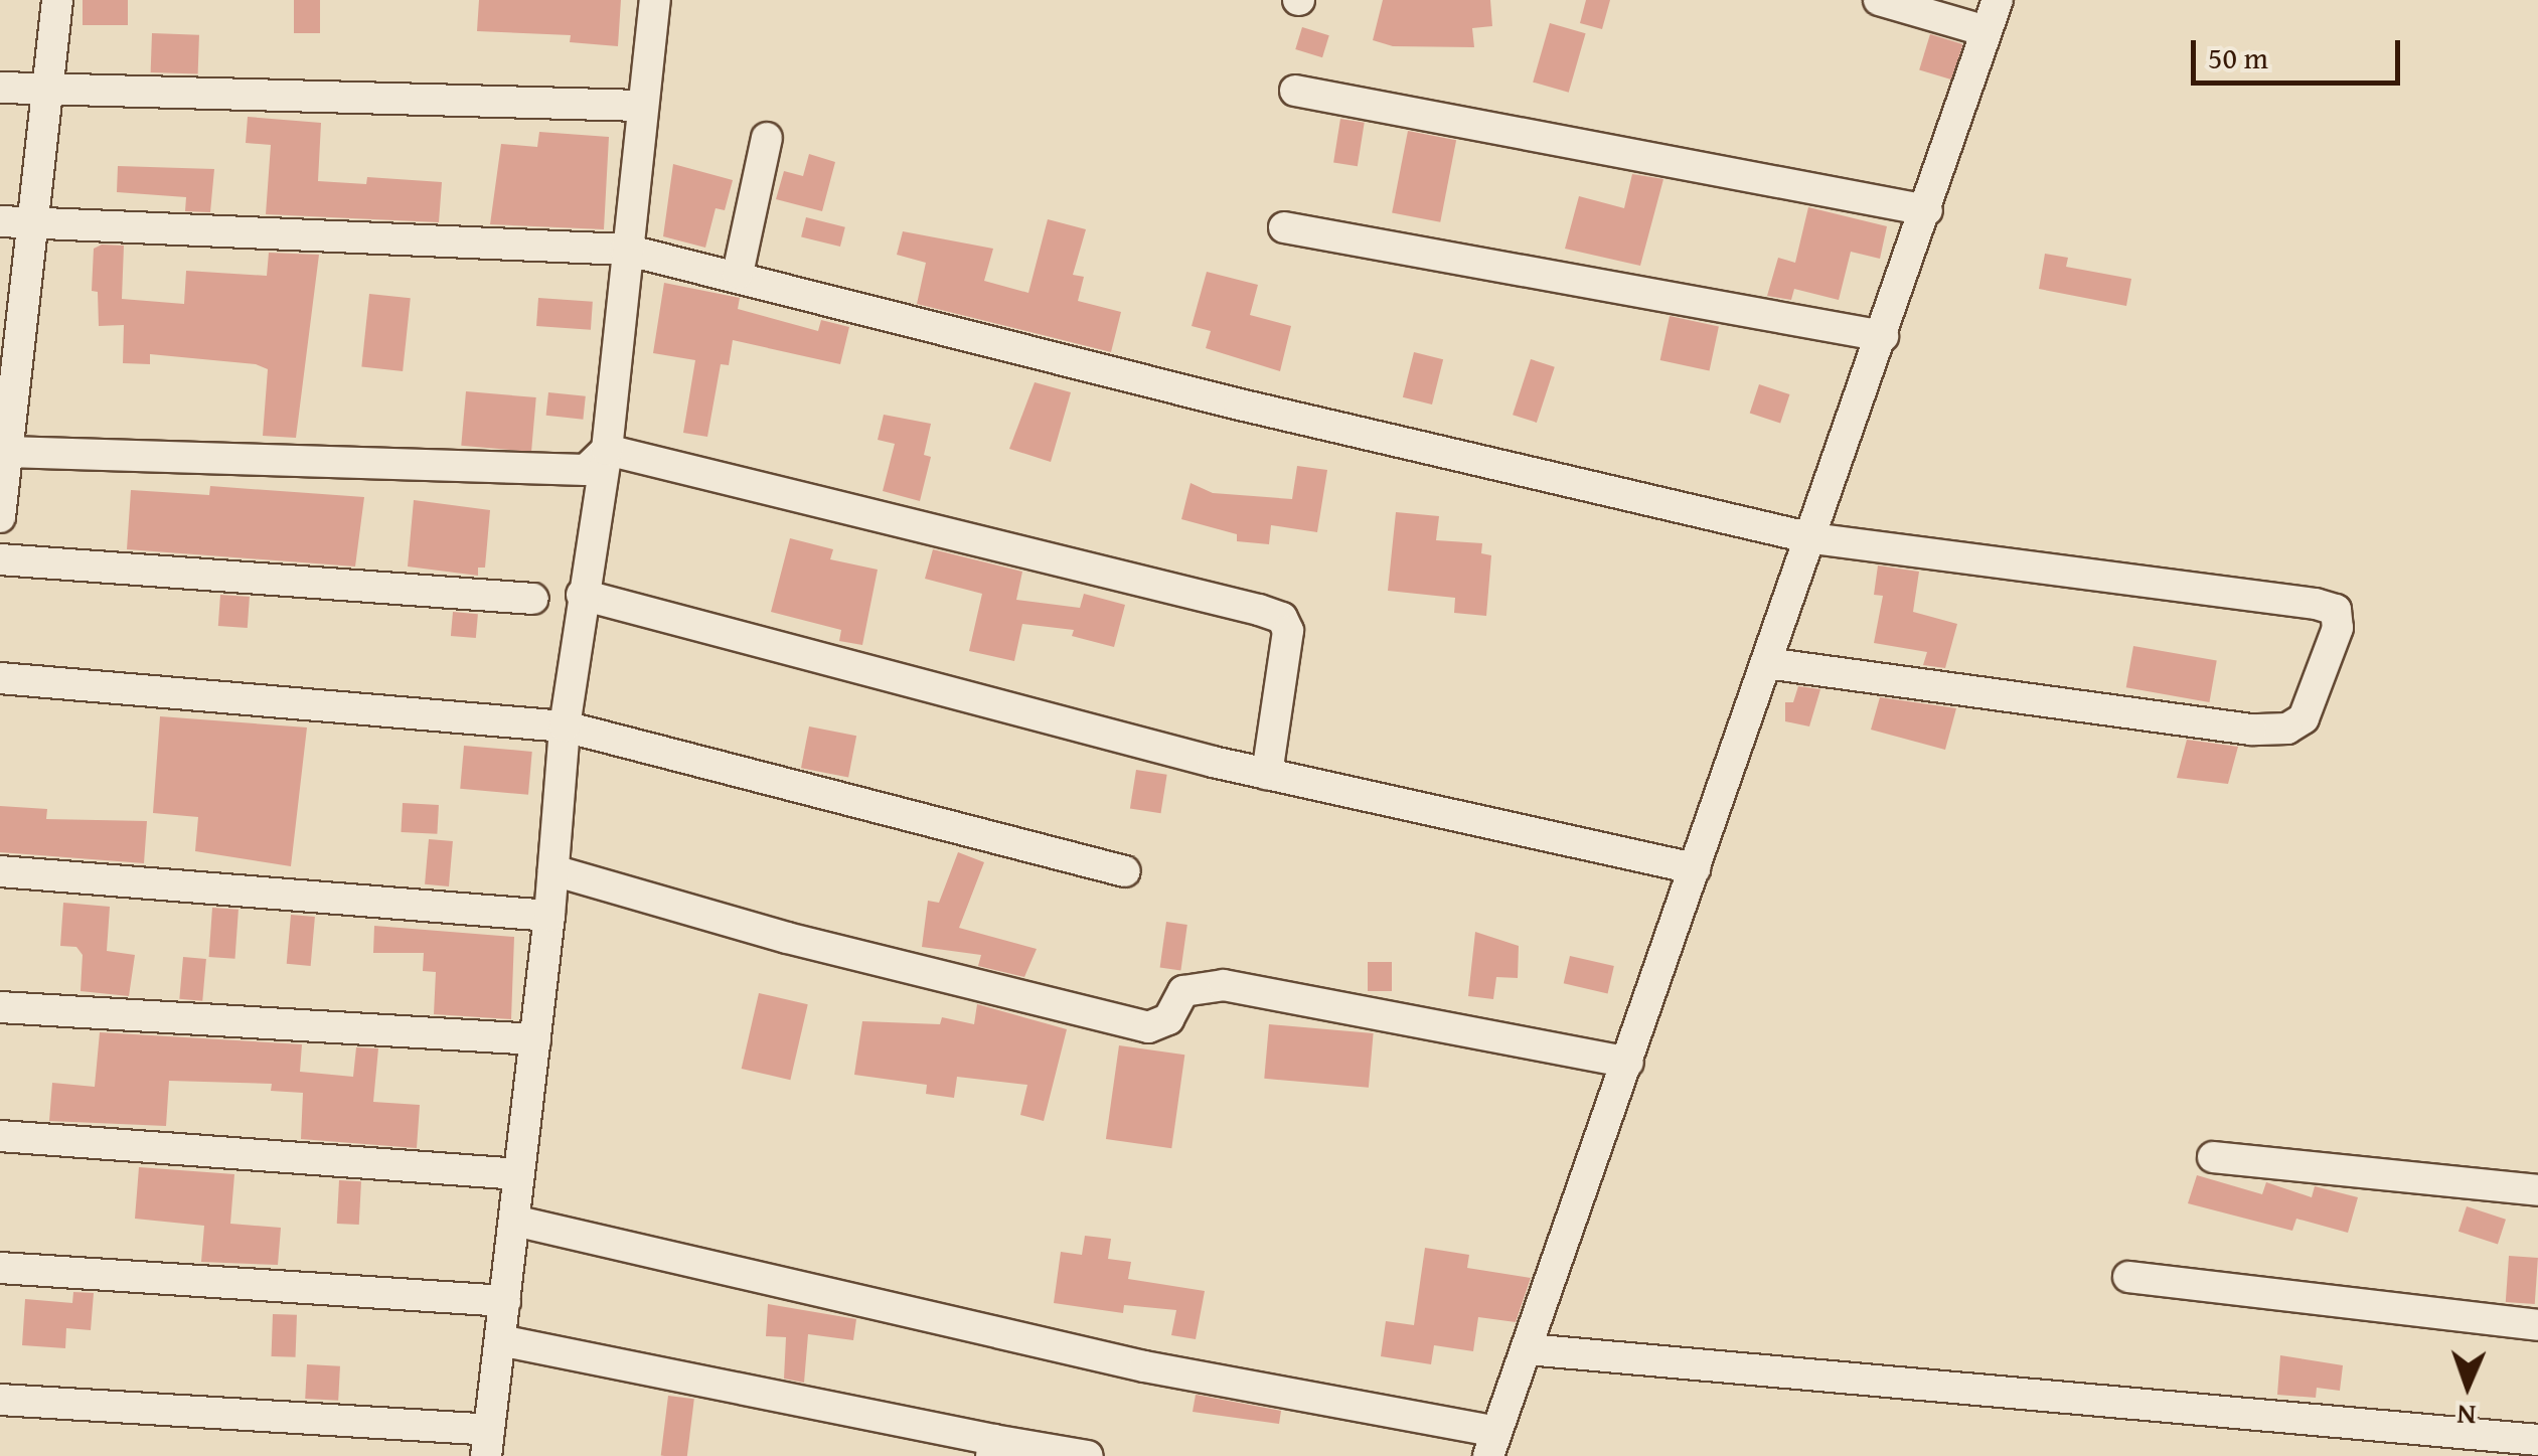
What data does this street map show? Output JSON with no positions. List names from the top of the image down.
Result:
{
  "scale_bar": "50 m",
  "north": "bottom"
}
